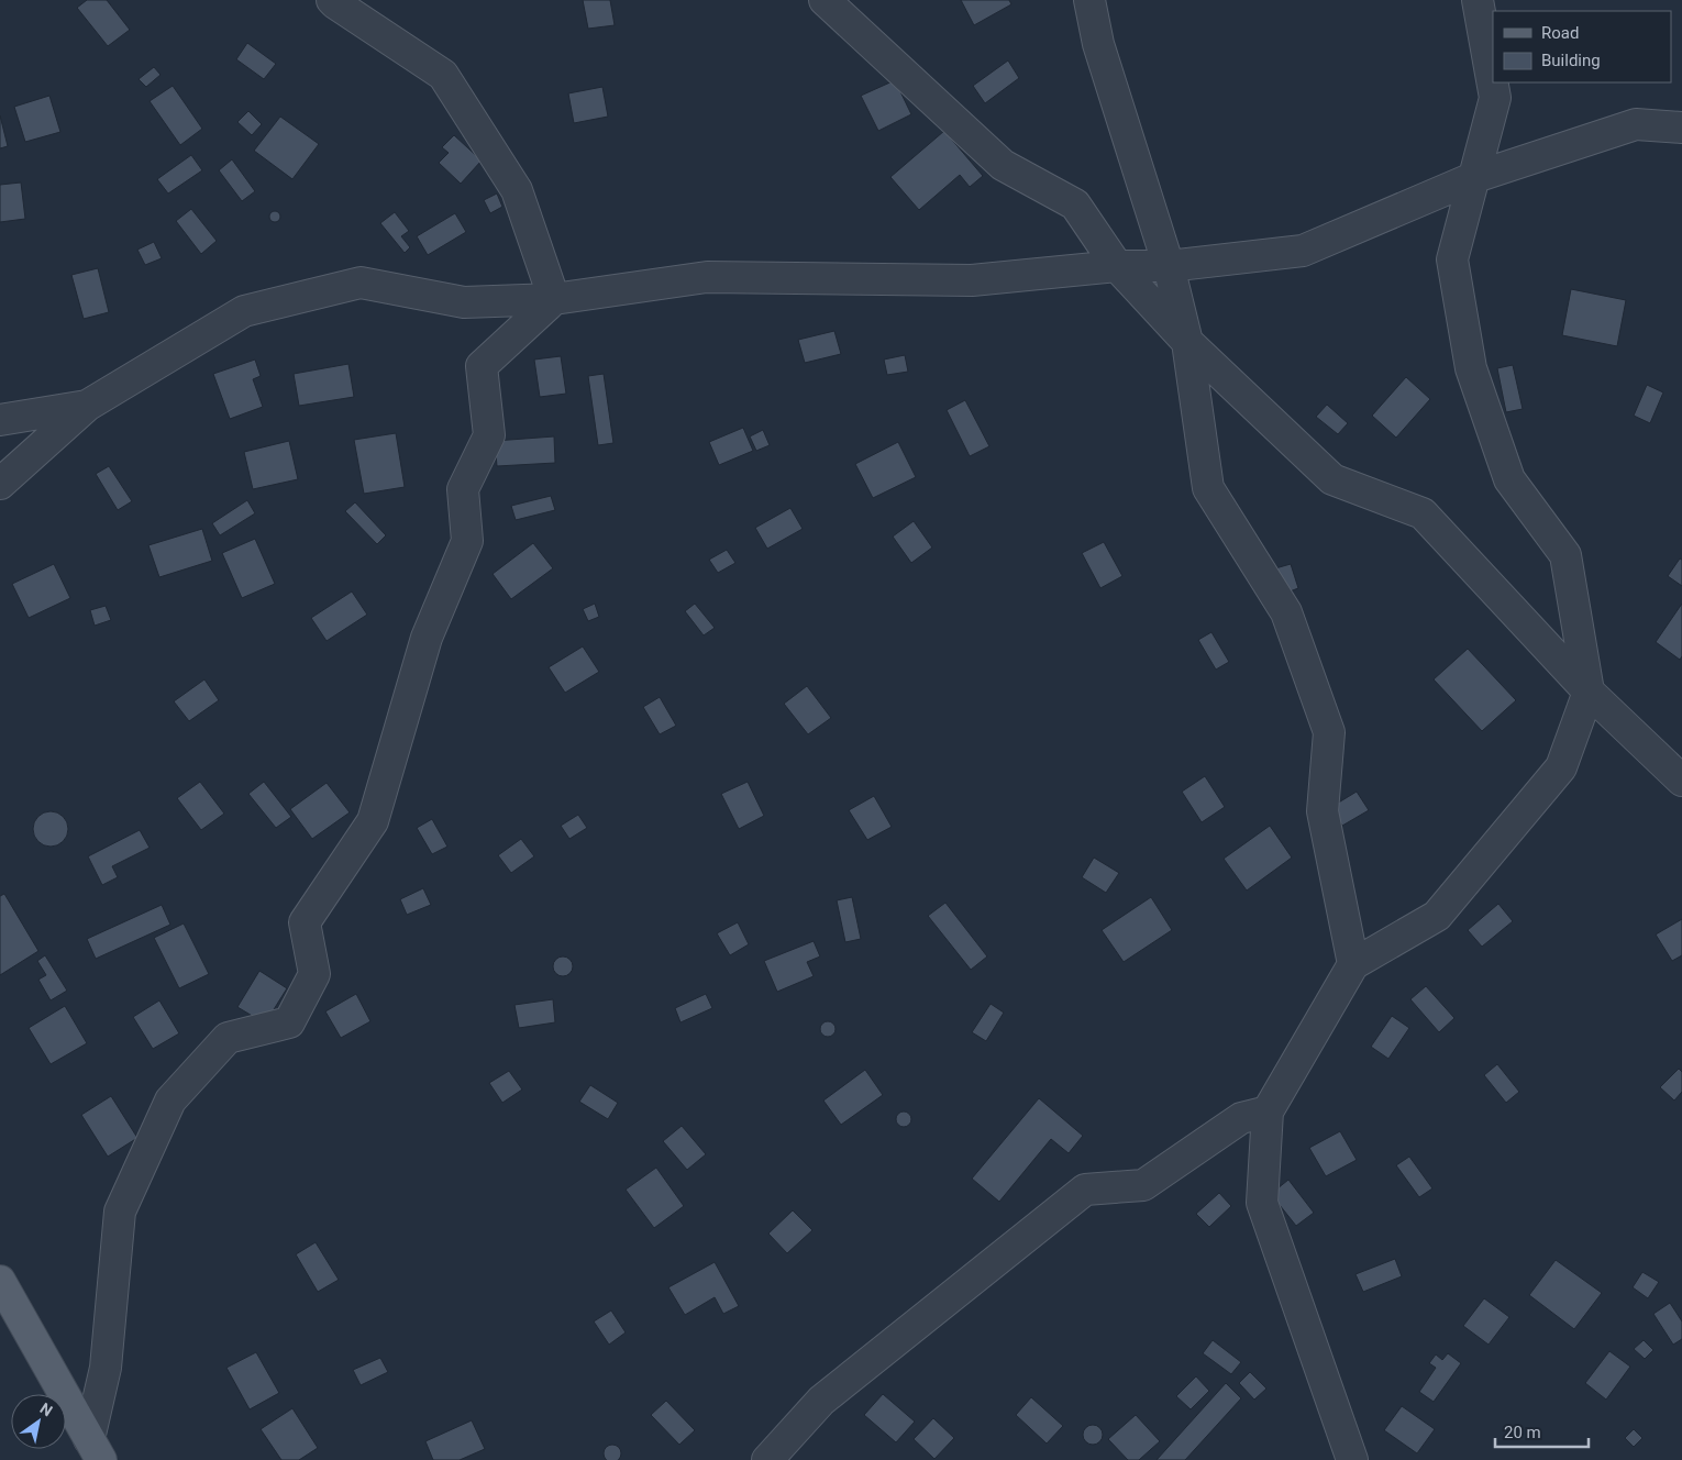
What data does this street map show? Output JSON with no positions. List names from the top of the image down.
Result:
{
  "legend": ["Road", "Building"],
  "scale_bar": "20 m",
  "north": "top right"
}
